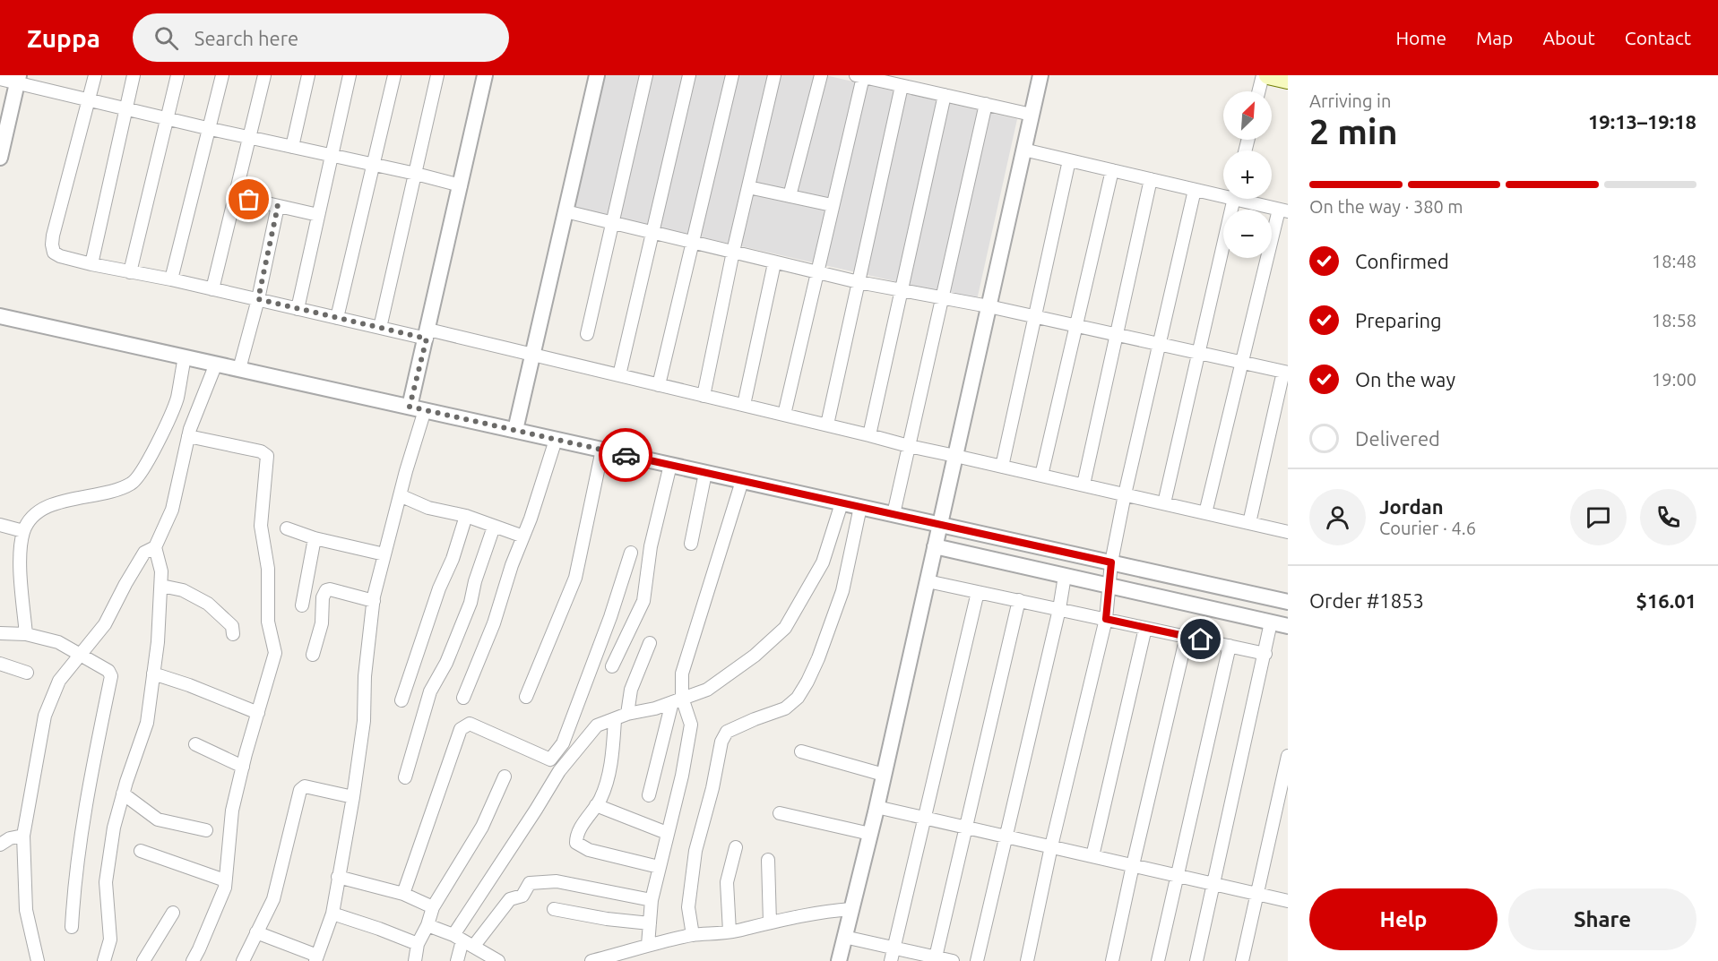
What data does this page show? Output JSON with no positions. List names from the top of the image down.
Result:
{
  "north": "top right",
  "page": {
    "header": "Zuppa",
    "search": "Search here",
    "nav": [
      "Home",
      "Map",
      "About",
      "Contact"
    ],
    "heading": ["2 min", "Arriving in", "19:13–19:18"],
    "panel": [
      "Jordan",
      "Courier · 4.6",
      "Order #1853",
      "$16.01"
    ],
    "map_buttons": ["+", "−"],
    "bar": "On the way · 380 m",
    "list": [
      ["Confirmed", "18:48"],
      ["Preparing", "18:58"],
      ["On the way", "19:00"],
      "Delivered"
    ],
    "buttons": ["Help", "Share"]
  }
}
